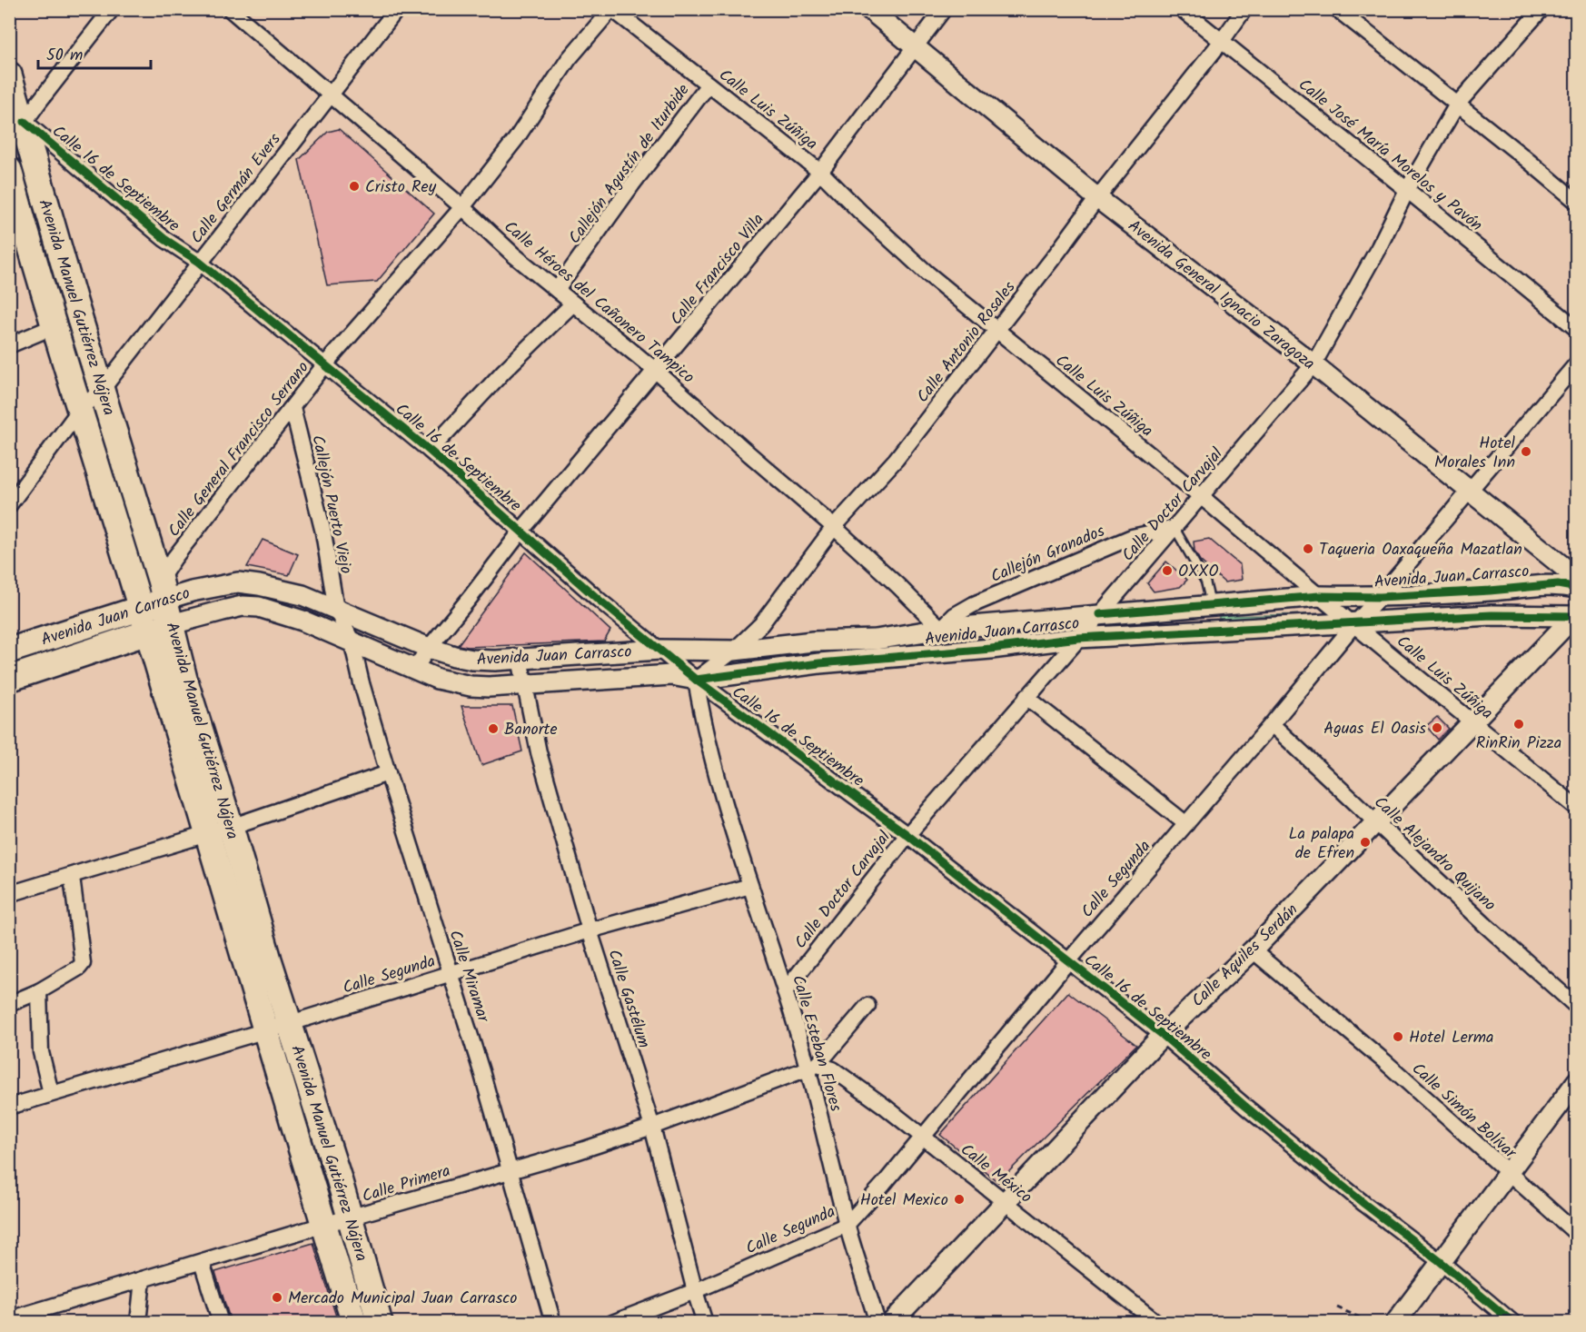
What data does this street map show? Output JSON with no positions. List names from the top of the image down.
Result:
{
  "streets": {
    "main road": ["Avenida Manuel Gutiérrez Nájera", "Avenida Juan Carrasco"],
    "street": [
      "Calle Luis Zúñiga",
      "Calle José María Morelos y Pavón",
      "Callejón Agustín de Iturbide",
      "Calle 16 de Septiembre",
      "Calle Germán Evers",
      "Calle Francisco Villa",
      "Avenida General Ignacio Zaragoza",
      "Calle Héroes del Cañonero Tampico",
      "Calle Antonio Rosales",
      "Calle General Francisco Serrano",
      "Callejón Puerto Viejo",
      "Calle Doctor Carvajal",
      "Callejón Granados",
      "Calle Alejandro Quijano",
      "Calle Segunda",
      "Calle Aquiles Serdán",
      "Calle Miramar",
      "Calle Gastélum",
      "Calle Esteban Flores",
      "Calle Simón Bolívar",
      "Calle México",
      "Calle Primera"
    ]
  },
  "crossings": [
    ["Calle Luis Zúñiga", "Callejón Agustín de Iturbide"],
    ["Calle Luis Zúñiga", "Calle Francisco Villa"],
    ["Calle Luis Zúñiga", "Calle Antonio Rosales"],
    ["Calle Luis Zúñiga", "Calle General Francisco Serrano"],
    ["Calle Luis Zúñiga", "Calle Doctor Carvajal"],
    ["Calle Luis Zúñiga", "Avenida Juan Carrasco"],
    ["Calle Luis Zúñiga", "Calle Segunda"],
    ["Calle Luis Zúñiga", "Calle Aquiles Serdán"],
    ["Calle José María Morelos y Pavón", "Calle Antonio Rosales"],
    ["Calle José María Morelos y Pavón", "Calle Doctor Carvajal"],
    ["Callejón Agustín de Iturbide", "Calle Héroes del Cañonero Tampico"],
    ["Calle 16 de Septiembre", "Calle Germán Evers"],
    ["Calle 16 de Septiembre", "Calle Francisco Villa"],
    ["Calle 16 de Septiembre", "Avenida Manuel Gutiérrez Nájera"],
    ["Calle 16 de Septiembre", "Calle Antonio Rosales"],
    ["Calle 16 de Septiembre", "Calle General Francisco Serrano"],
    ["Calle 16 de Septiembre", "Calle Doctor Carvajal"],
    ["Calle 16 de Septiembre", "Avenida Juan Carrasco"],
    ["Calle 16 de Septiembre", "Calle Segunda"],
    ["Calle 16 de Septiembre", "Calle Aquiles Serdán"],
    ["Calle 16 de Septiembre", "Calle Esteban Flores"],
    ["Calle Germán Evers", "Calle Héroes del Cañonero Tampico"],
    ["Calle Germán Evers", "Avenida Manuel Gutiérrez Nájera"],
    ["Calle Francisco Villa", "Avenida General Ignacio Zaragoza"],
    ["Calle Francisco Villa", "Calle Héroes del Cañonero Tampico"],
    ["Calle Francisco Villa", "Avenida Juan Carrasco"],
    ["Avenida General Ignacio Zaragoza", "Calle Antonio Rosales"],
    ["Avenida General Ignacio Zaragoza", "Calle Doctor Carvajal"],
    ["Avenida General Ignacio Zaragoza", "Calle Segunda"],
    ["Calle Héroes del Cañonero Tampico", "Calle Antonio Rosales"],
    ["Calle Héroes del Cañonero Tampico", "Calle General Francisco Serrano"],
    ["Calle Héroes del Cañonero Tampico", "Callejón Granados"],
    ["Calle Héroes del Cañonero Tampico", "Avenida Juan Carrasco"],
    ["Avenida Manuel Gutiérrez Nájera", "Calle General Francisco Serrano"],
    ["Avenida Manuel Gutiérrez Nájera", "Avenida Juan Carrasco"],
    ["Avenida Manuel Gutiérrez Nájera", "Calle Segunda"],
    ["Avenida Manuel Gutiérrez Nájera", "Calle Primera"],
    ["Calle Antonio Rosales", "Avenida Juan Carrasco"],
    ["Calle Antonio Rosales", "Calle Esteban Flores"],
    ["Calle General Francisco Serrano", "Callejón Puerto Viejo"],
    ["Calle General Francisco Serrano", "Avenida Juan Carrasco"],
    ["Callejón Puerto Viejo", "Avenida Juan Carrasco"],
    ["Callejón Puerto Viejo", "Calle Miramar"],
    ["Calle Doctor Carvajal", "Callejón Granados"],
    ["Calle Doctor Carvajal", "Avenida Juan Carrasco"],
    ["Calle Doctor Carvajal", "Calle Esteban Flores"],
    ["Callejón Granados", "Avenida Juan Carrasco"],
    ["Avenida Juan Carrasco", "Calle Segunda"],
    ["Avenida Juan Carrasco", "Calle Aquiles Serdán"],
    ["Avenida Juan Carrasco", "Calle Miramar"],
    ["Avenida Juan Carrasco", "Calle Gastélum"],
    ["Avenida Juan Carrasco", "Calle Esteban Flores"],
    ["Calle Alejandro Quijano", "Calle Segunda"],
    ["Calle Alejandro Quijano", "Calle Aquiles Serdán"],
    ["Calle Segunda", "Calle Miramar"],
    ["Calle Segunda", "Calle Gastélum"],
    ["Calle Segunda", "Calle Esteban Flores"],
    ["Calle Segunda", "Calle México"],
    ["Calle Aquiles Serdán", "Calle Simón Bolívar"],
    ["Calle Aquiles Serdán", "Calle México"],
    ["Calle Miramar", "Calle Primera"],
    ["Calle Gastélum", "Calle Primera"],
    ["Calle Esteban Flores", "Calle México"],
    ["Calle Esteban Flores", "Calle Primera"],
    ["Calle México", "Calle Primera"]
  ],
  "places": [
    "Cristo Rey",
    "Hotel Morales Inn",
    "Taqueria Oaxaqueña Mazatlan",
    "OXXO",
    "RinRin Pizza",
    "Aguas El Oasis",
    "Banorte",
    "La palapa de Efren",
    "Hotel Lerma",
    "Hotel Mexico",
    "Mercado Municipal Juan Carrasco"
  ],
  "scale_bar": "50 m"
}
